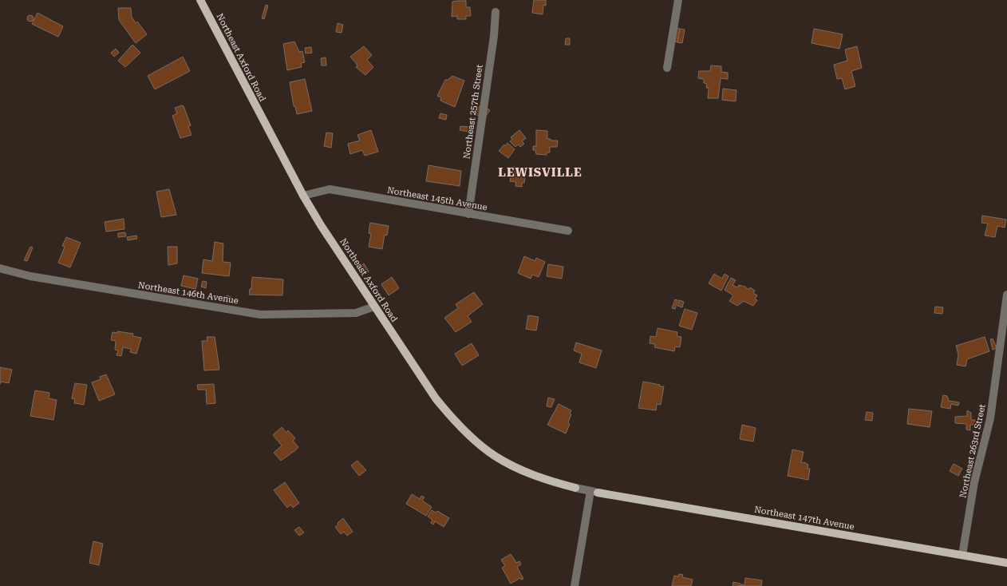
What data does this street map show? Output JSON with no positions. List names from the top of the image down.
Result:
{
  "streets": {
    "main road": ["Northeast Axford Road", "Northeast 147th Avenue"],
    "street": [
      "Northeast 257th Street",
      "Northeast 145th Avenue",
      "Northeast 146th Avenue",
      "Northeast 263rd Street"
    ]
  },
  "crossings": [
    ["Northeast Axford Road", "Northeast 145th Avenue"],
    ["Northeast Axford Road", "Northeast 146th Avenue"],
    ["Northeast Axford Road", "Northeast 147th Avenue"],
    ["Northeast 257th Street", "Northeast 145th Avenue"],
    ["Northeast 263rd Street", "Northeast 147th Avenue"]
  ],
  "districts": ["LEWISVILLE"]
}
